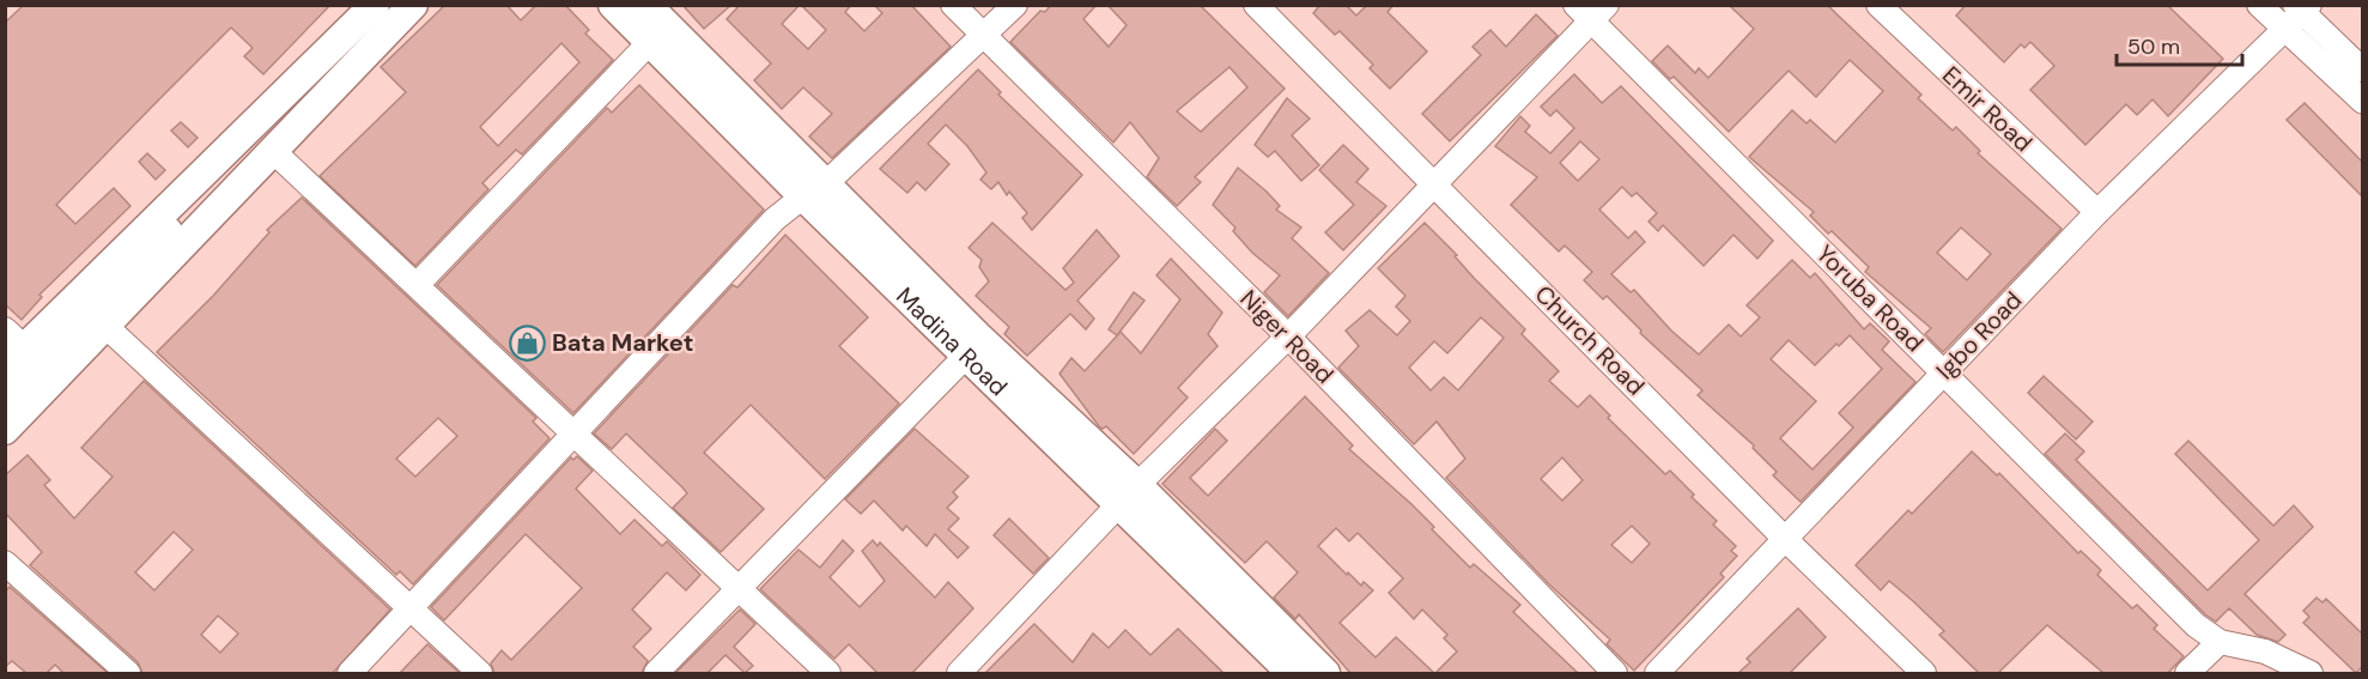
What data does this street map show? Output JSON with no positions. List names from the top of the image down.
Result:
{
  "streets": {
    "main road": ["Madina Road"],
    "street": [
      "Emir Road",
      "Yoruba Road",
      "Igbo Road",
      "Niger Road",
      "Church Road"
    ]
  },
  "crossings": [
    ["Emir Road", "Igbo Road"],
    ["Yoruba Road", "Igbo Road"],
    ["Igbo Road", "Church Road"]
  ],
  "places": {
    "shop": ["Bata Market"]
  },
  "scale_bar": "50 m"
}
